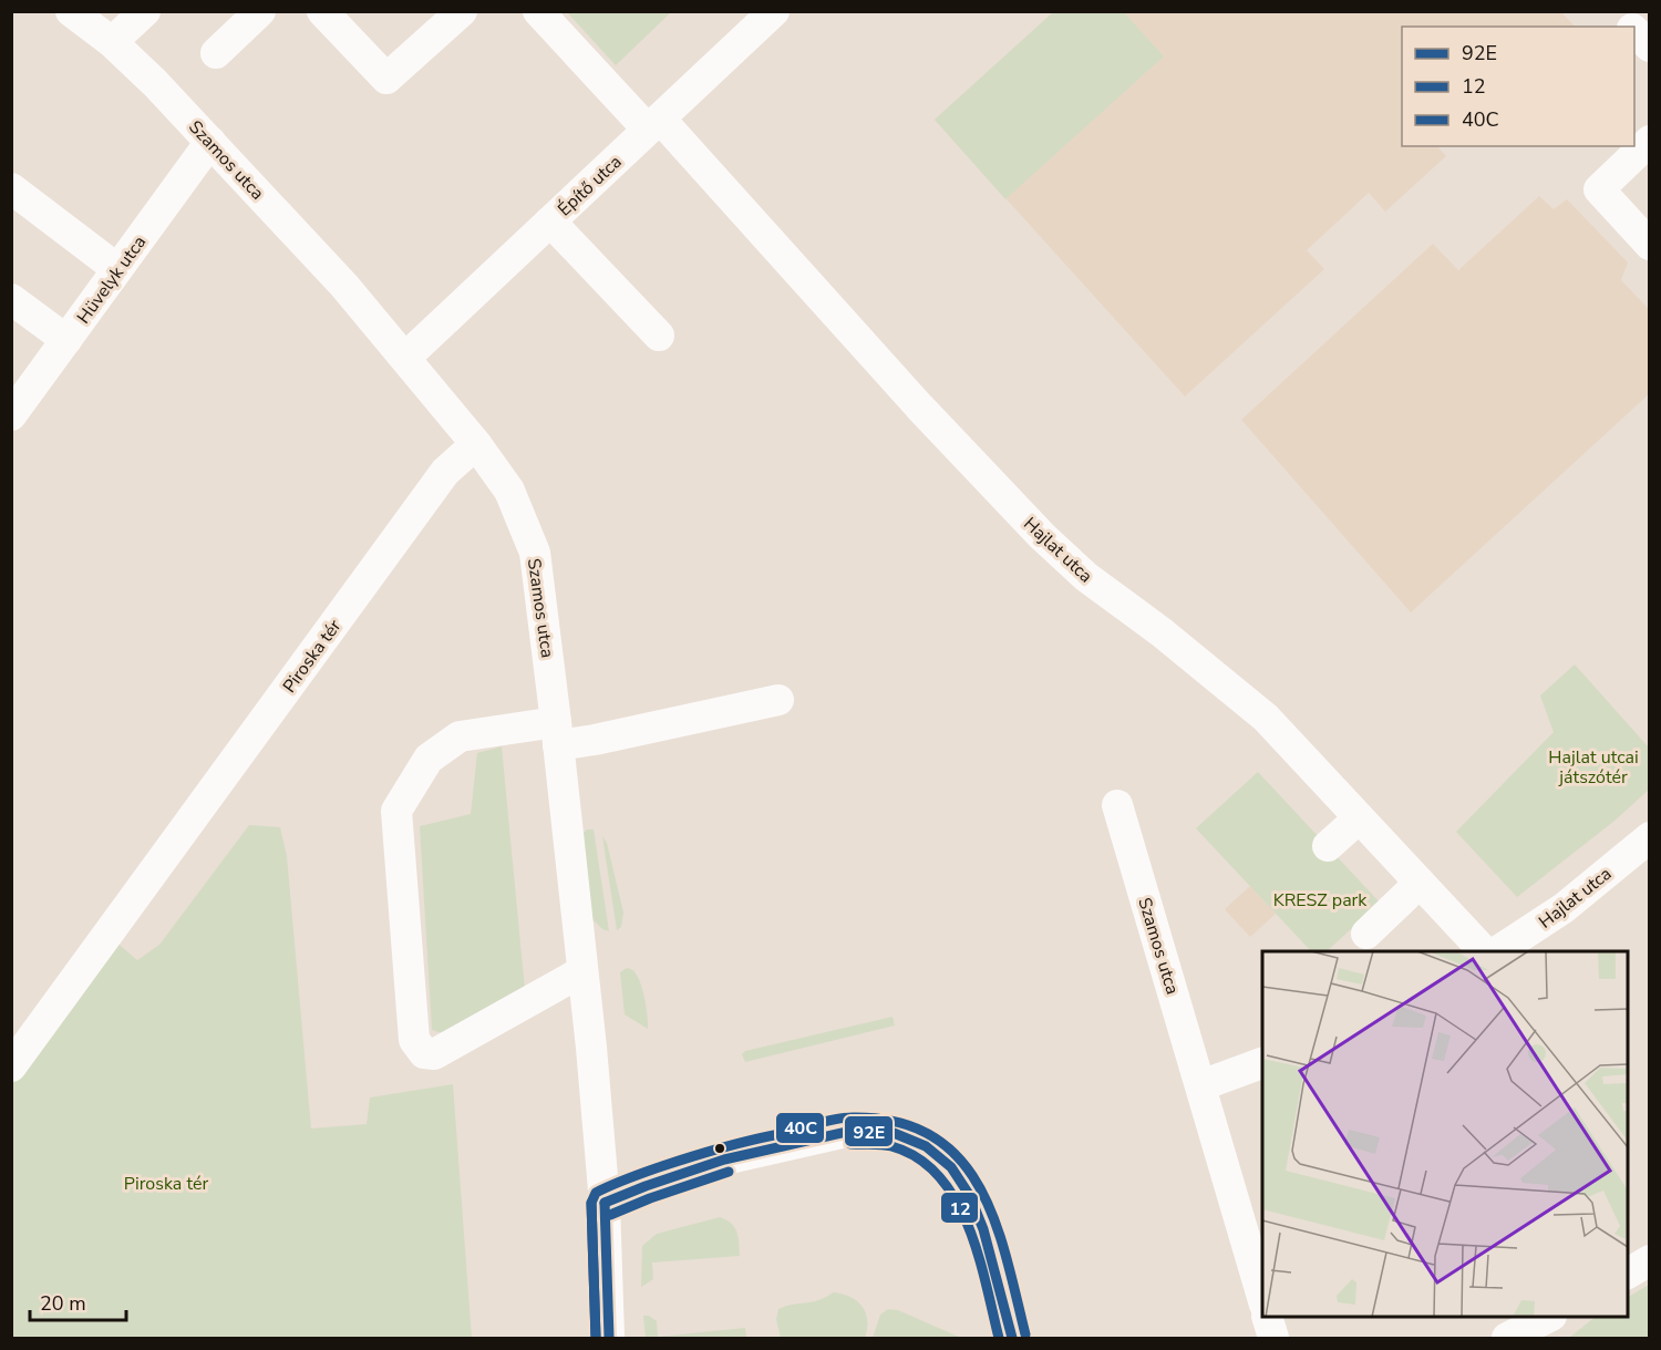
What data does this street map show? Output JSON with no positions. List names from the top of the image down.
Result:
{
  "streets": {
    "street": [
      "Szamos utca",
      "Építő utca",
      "Hüvelyk utca",
      "Hajlat utca",
      "Piroska tér"
    ]
  },
  "crossings": [
    ["Szamos utca", "Építő utca"],
    ["Szamos utca", "Hüvelyk utca"],
    ["Szamos utca", "Piroska tér"],
    ["Építő utca", "Hajlat utca"]
  ],
  "parks": ["Hajlat utcai játszótér", "KRESZ park", "Piroska tér"],
  "lines": ["transit line 40C", "transit line 92E", "transit line 12"],
  "legend": ["92E", "12", "40C"],
  "scale_bar": "20 m"
}
